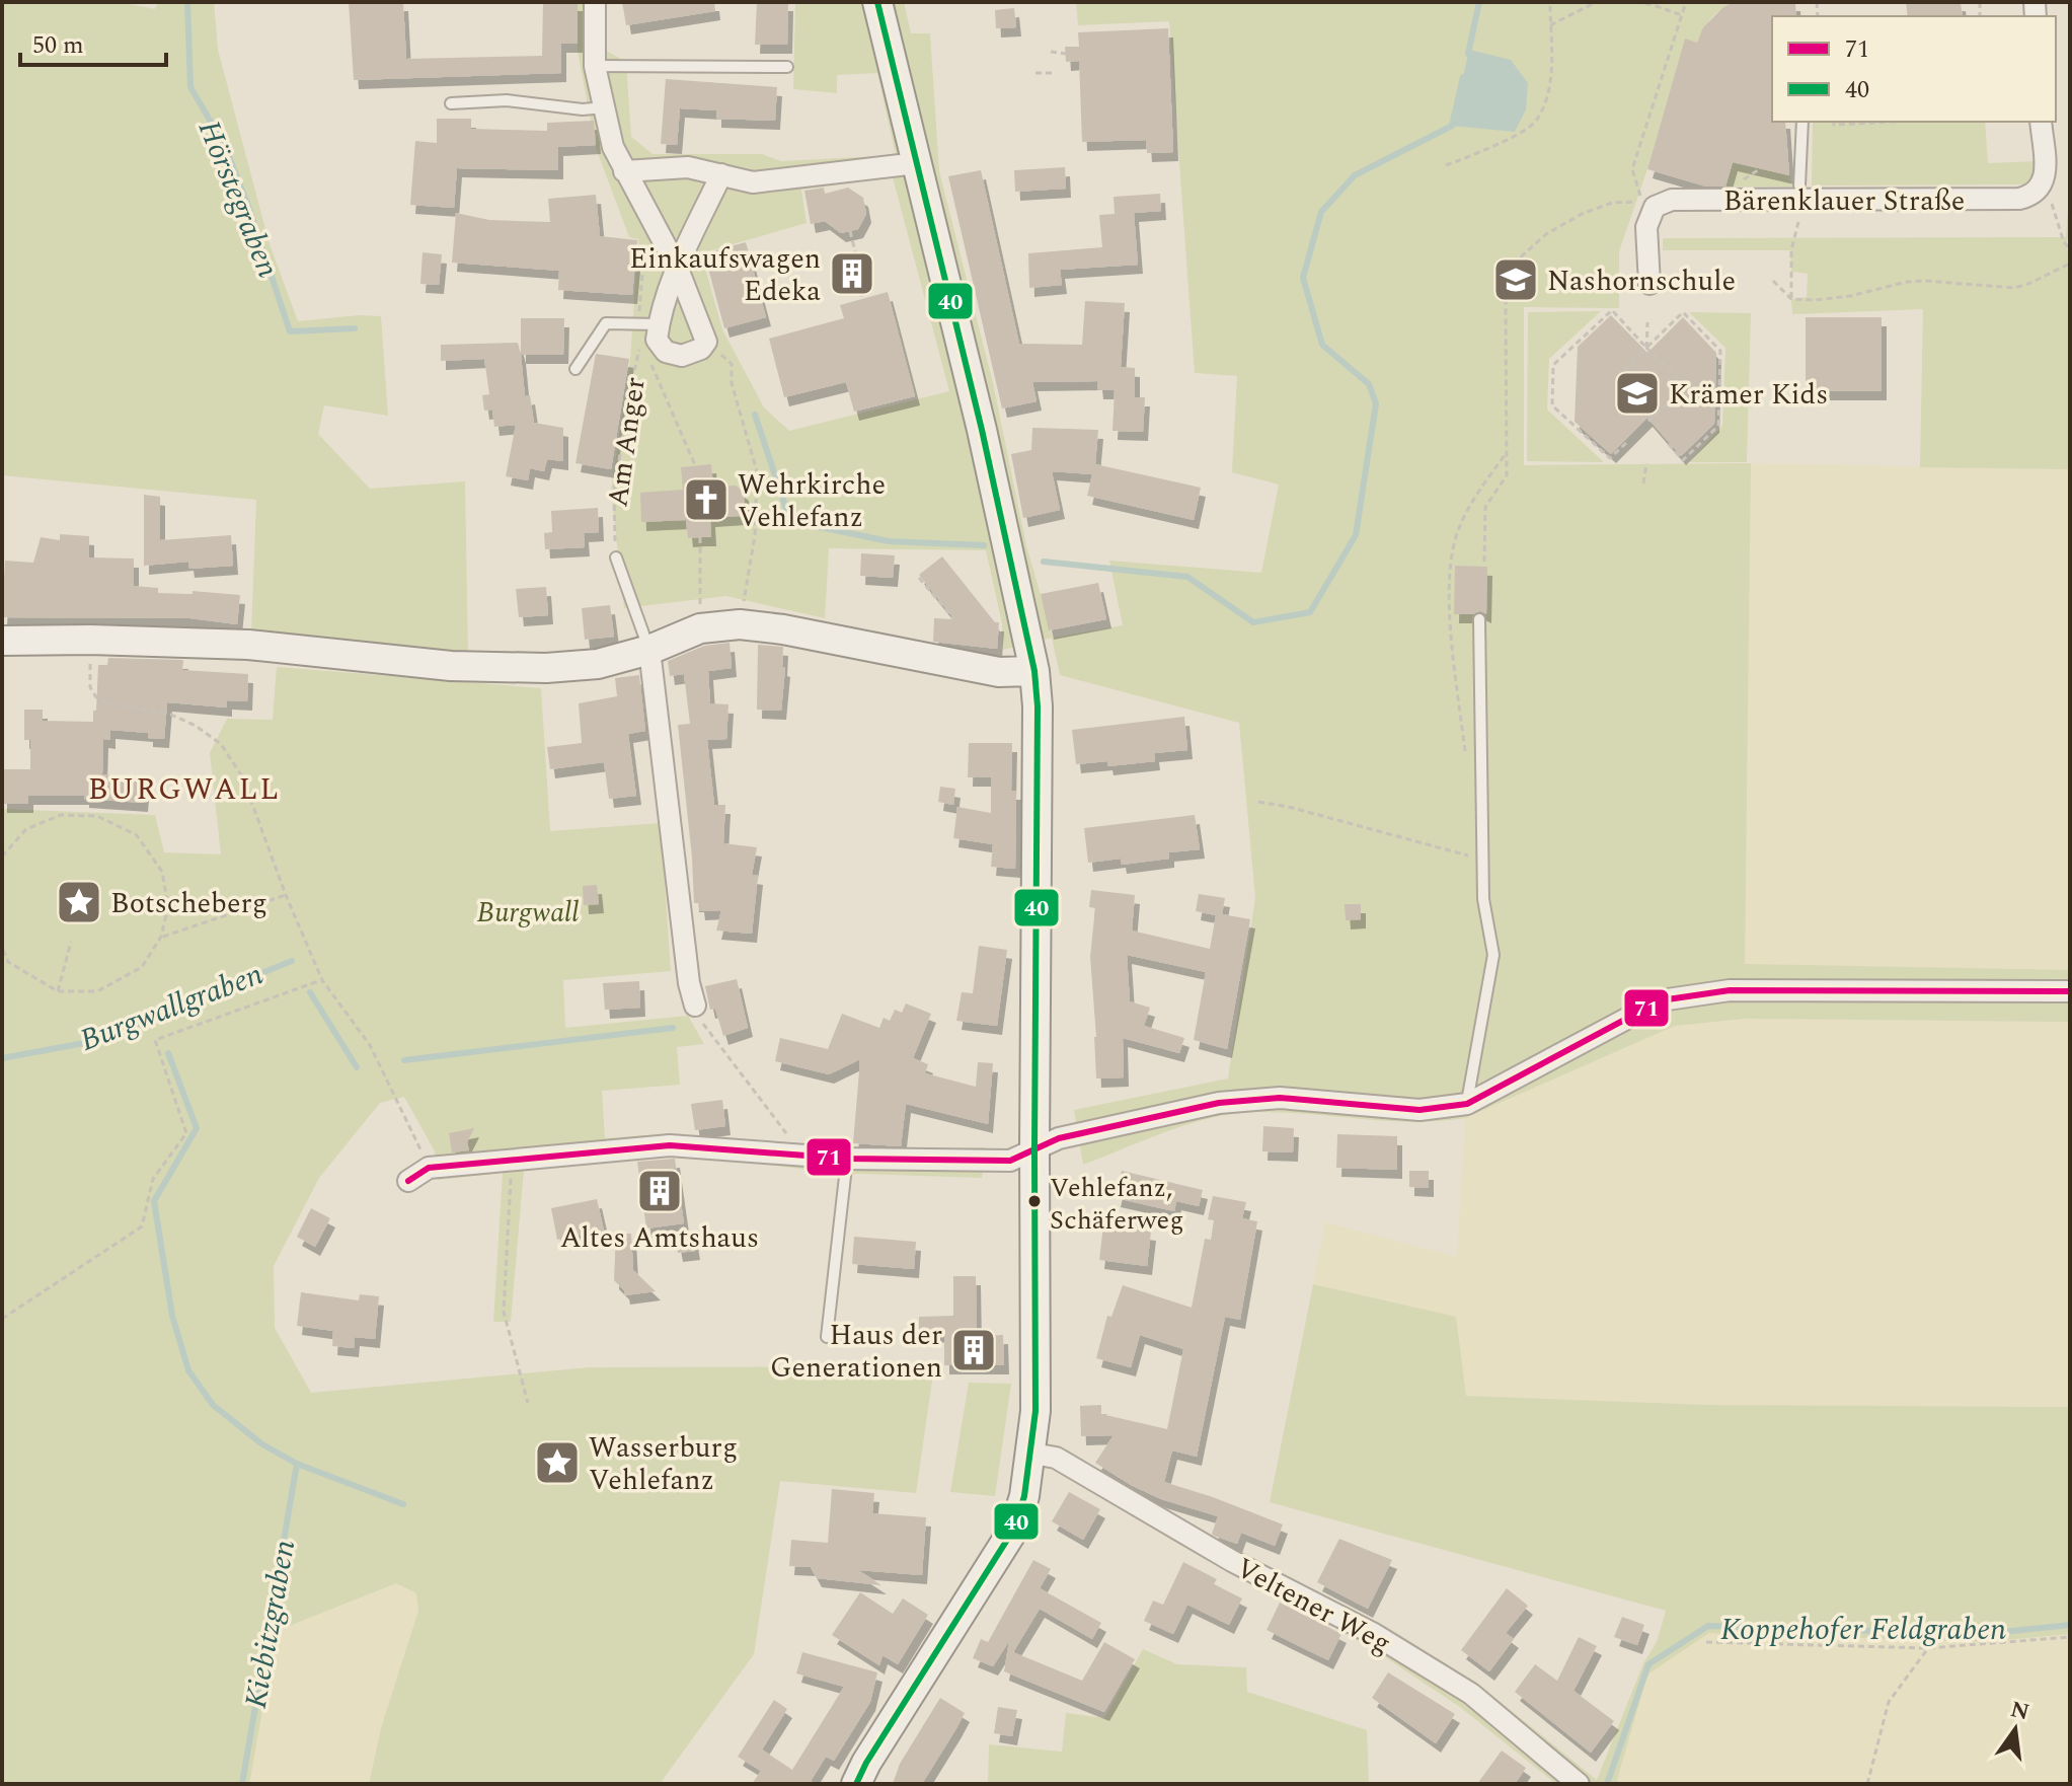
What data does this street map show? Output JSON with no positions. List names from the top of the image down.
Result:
{
  "streets": {
    "street": ["Bärenklauer Straße", "Am Anger", "Veltener Weg"]
  },
  "districts": ["BURGWALL"],
  "water": [
    "Hörstegraben",
    "Burgwallgraben",
    "Kiebitzgraben",
    "Koppehofer Feldgraben"
  ],
  "parks": ["Burgwall"],
  "places": {
    "building": ["Einkaufswagen Edeka", "Altes Amtshaus", "Haus der Generationen"],
    "school or university": ["Nashornschule", "Krämer Kids"],
    "church": ["Wehrkirche Vehlefanz"],
    "place": ["Botscheberg", "Wasserburg Vehlefanz"],
    "other": ["Vehlefanz, Schäferweg"]
  },
  "lines": ["transit line 40", "transit line 71"],
  "legend": ["71", "40"],
  "scale_bar": "50 m",
  "north": "top"
}
